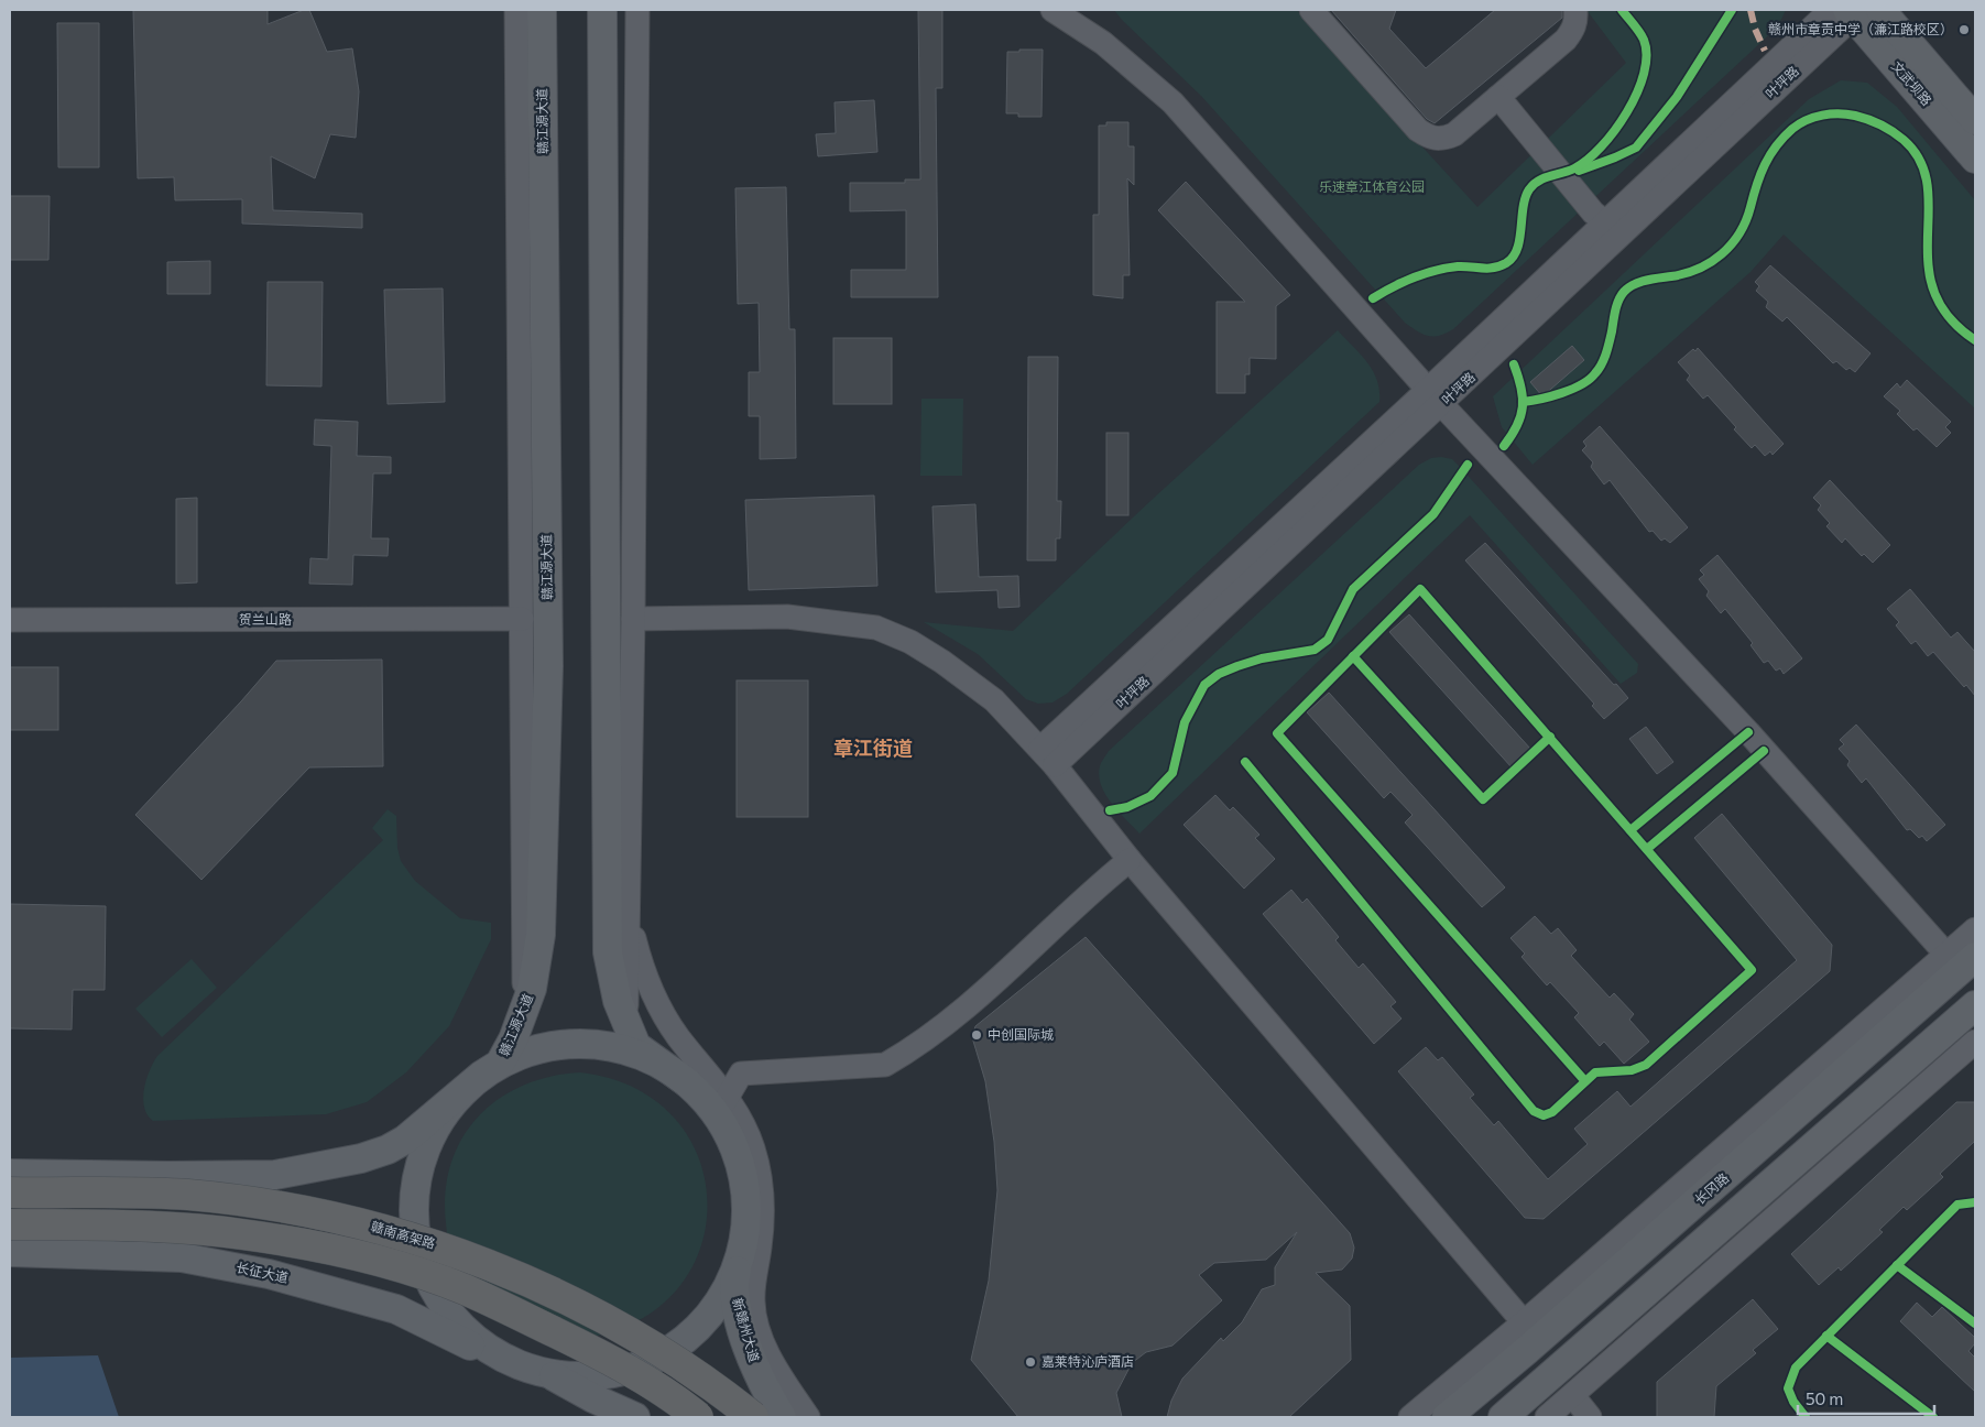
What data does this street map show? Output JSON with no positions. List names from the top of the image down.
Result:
{
  "streets": {
    "highway": ["赣南高架路"],
    "main road": [
      "文武坝路",
      "赣江源大道",
      "长冈路",
      "长征大道",
      "新赣州大道"
    ],
    "street": ["叶坪路", "贺兰山路"]
  },
  "crossings": [
    ["叶坪路", "文武坝路"]
  ],
  "districts": ["章江街道"],
  "parks": ["乐速章江体育公园"],
  "places": ["赣州市章贡中学（濂江路校区）", "中创国际城", "嘉莱特沁庐酒店"],
  "scale_bar": "50 m"
}
